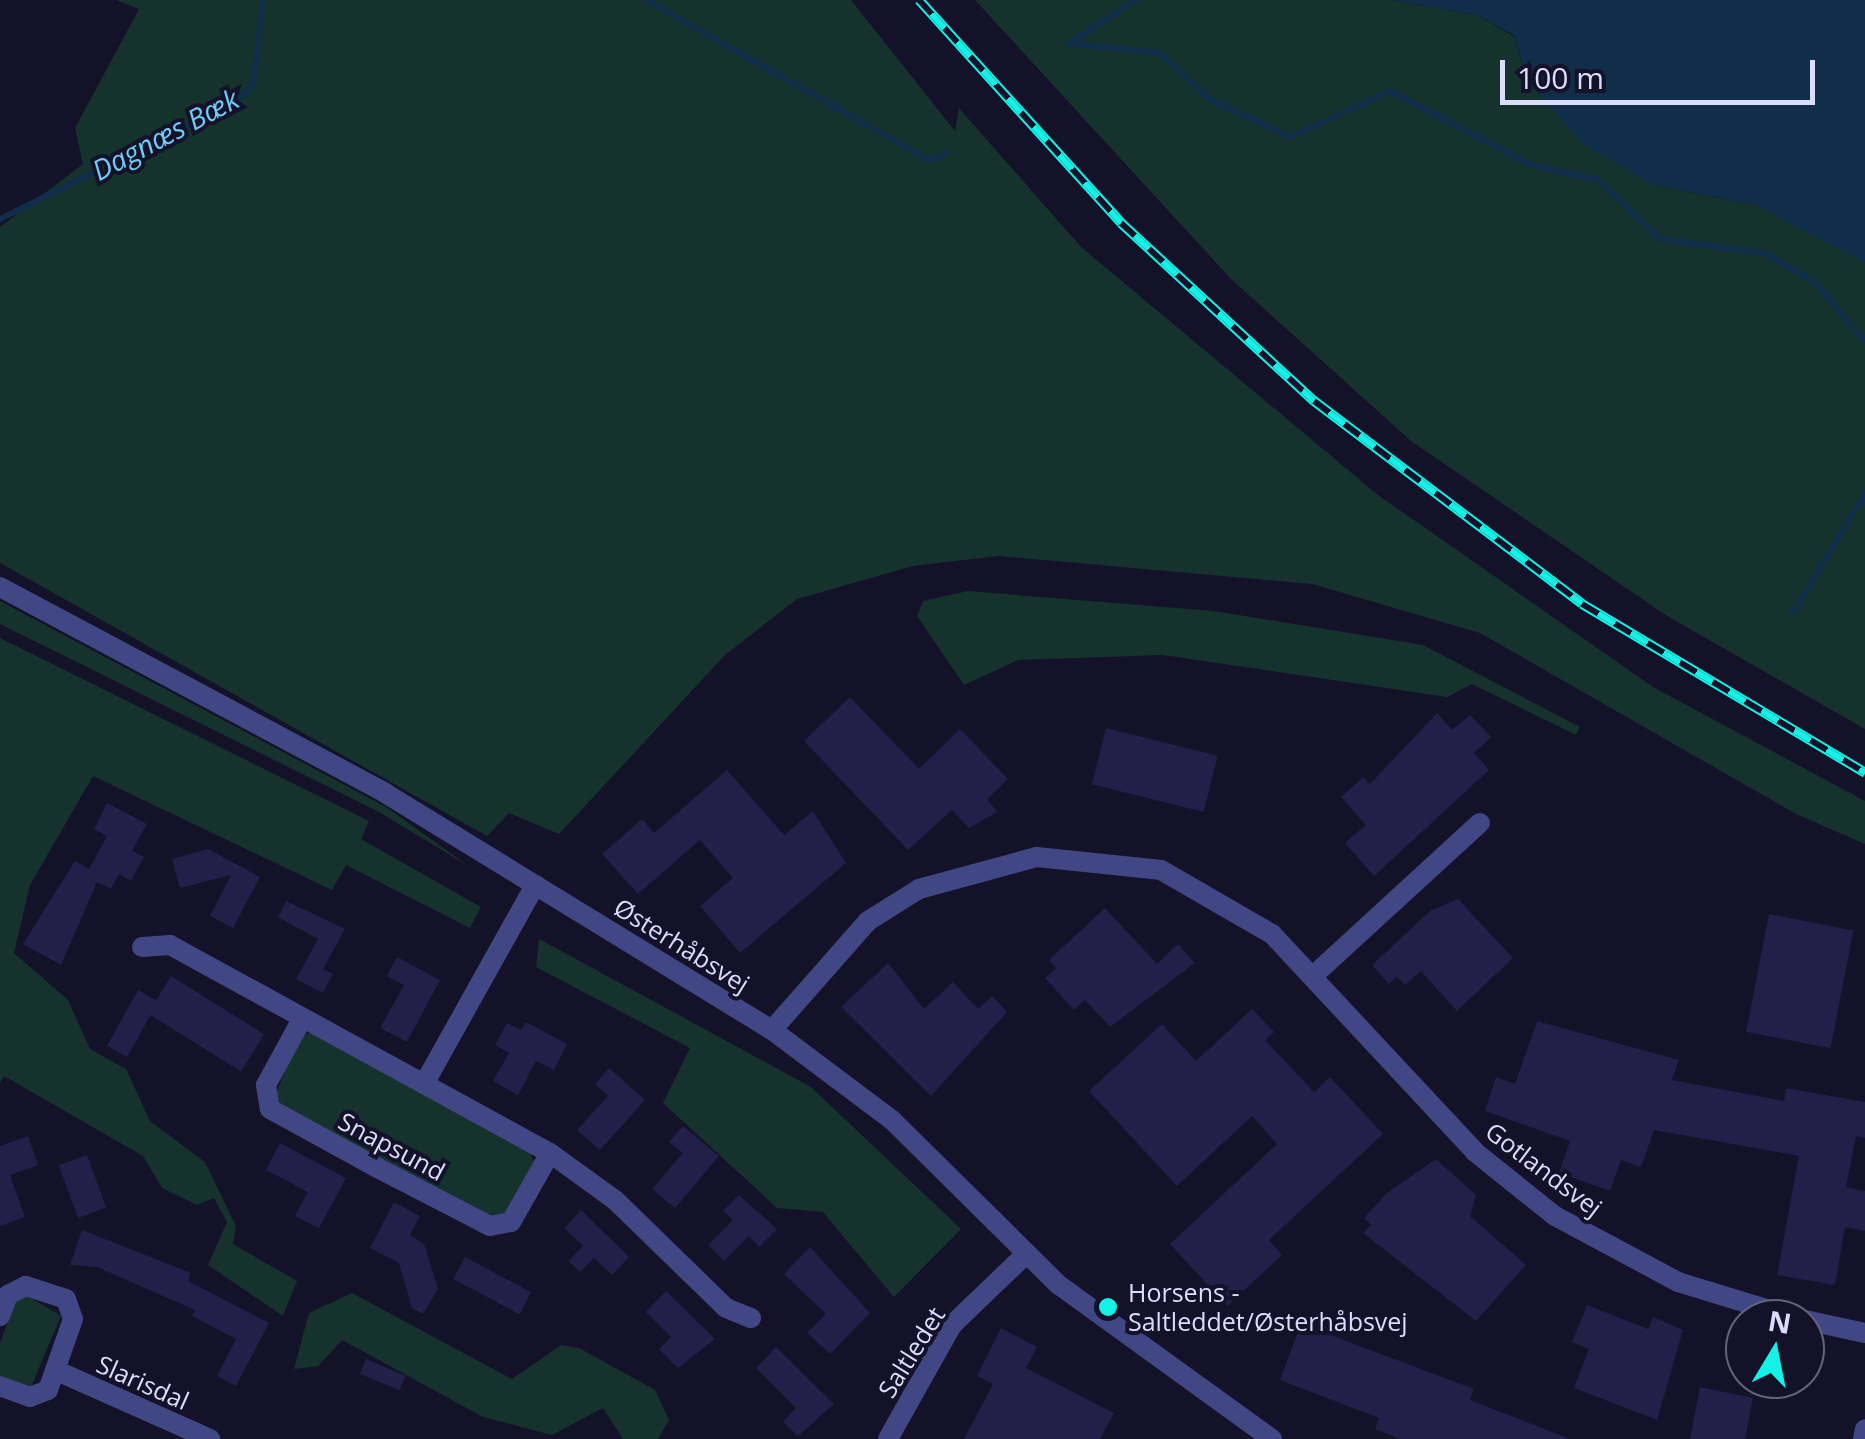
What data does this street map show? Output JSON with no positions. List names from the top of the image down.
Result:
{
  "streets": {
    "street": [
      "Østerhåbsvej",
      "Snapsund",
      "Gotlandsvej",
      "Saltledet",
      "Slarisdal"
    ]
  },
  "crossings": [
    ["Østerhåbsvej", "Gotlandsvej"],
    ["Østerhåbsvej", "Saltledet"]
  ],
  "water": ["Dagnæs Bæk"],
  "places": ["Horsens - Saltleddet/Østerhåbsvej"],
  "scale_bar": "100 m",
  "north": "top"
}
